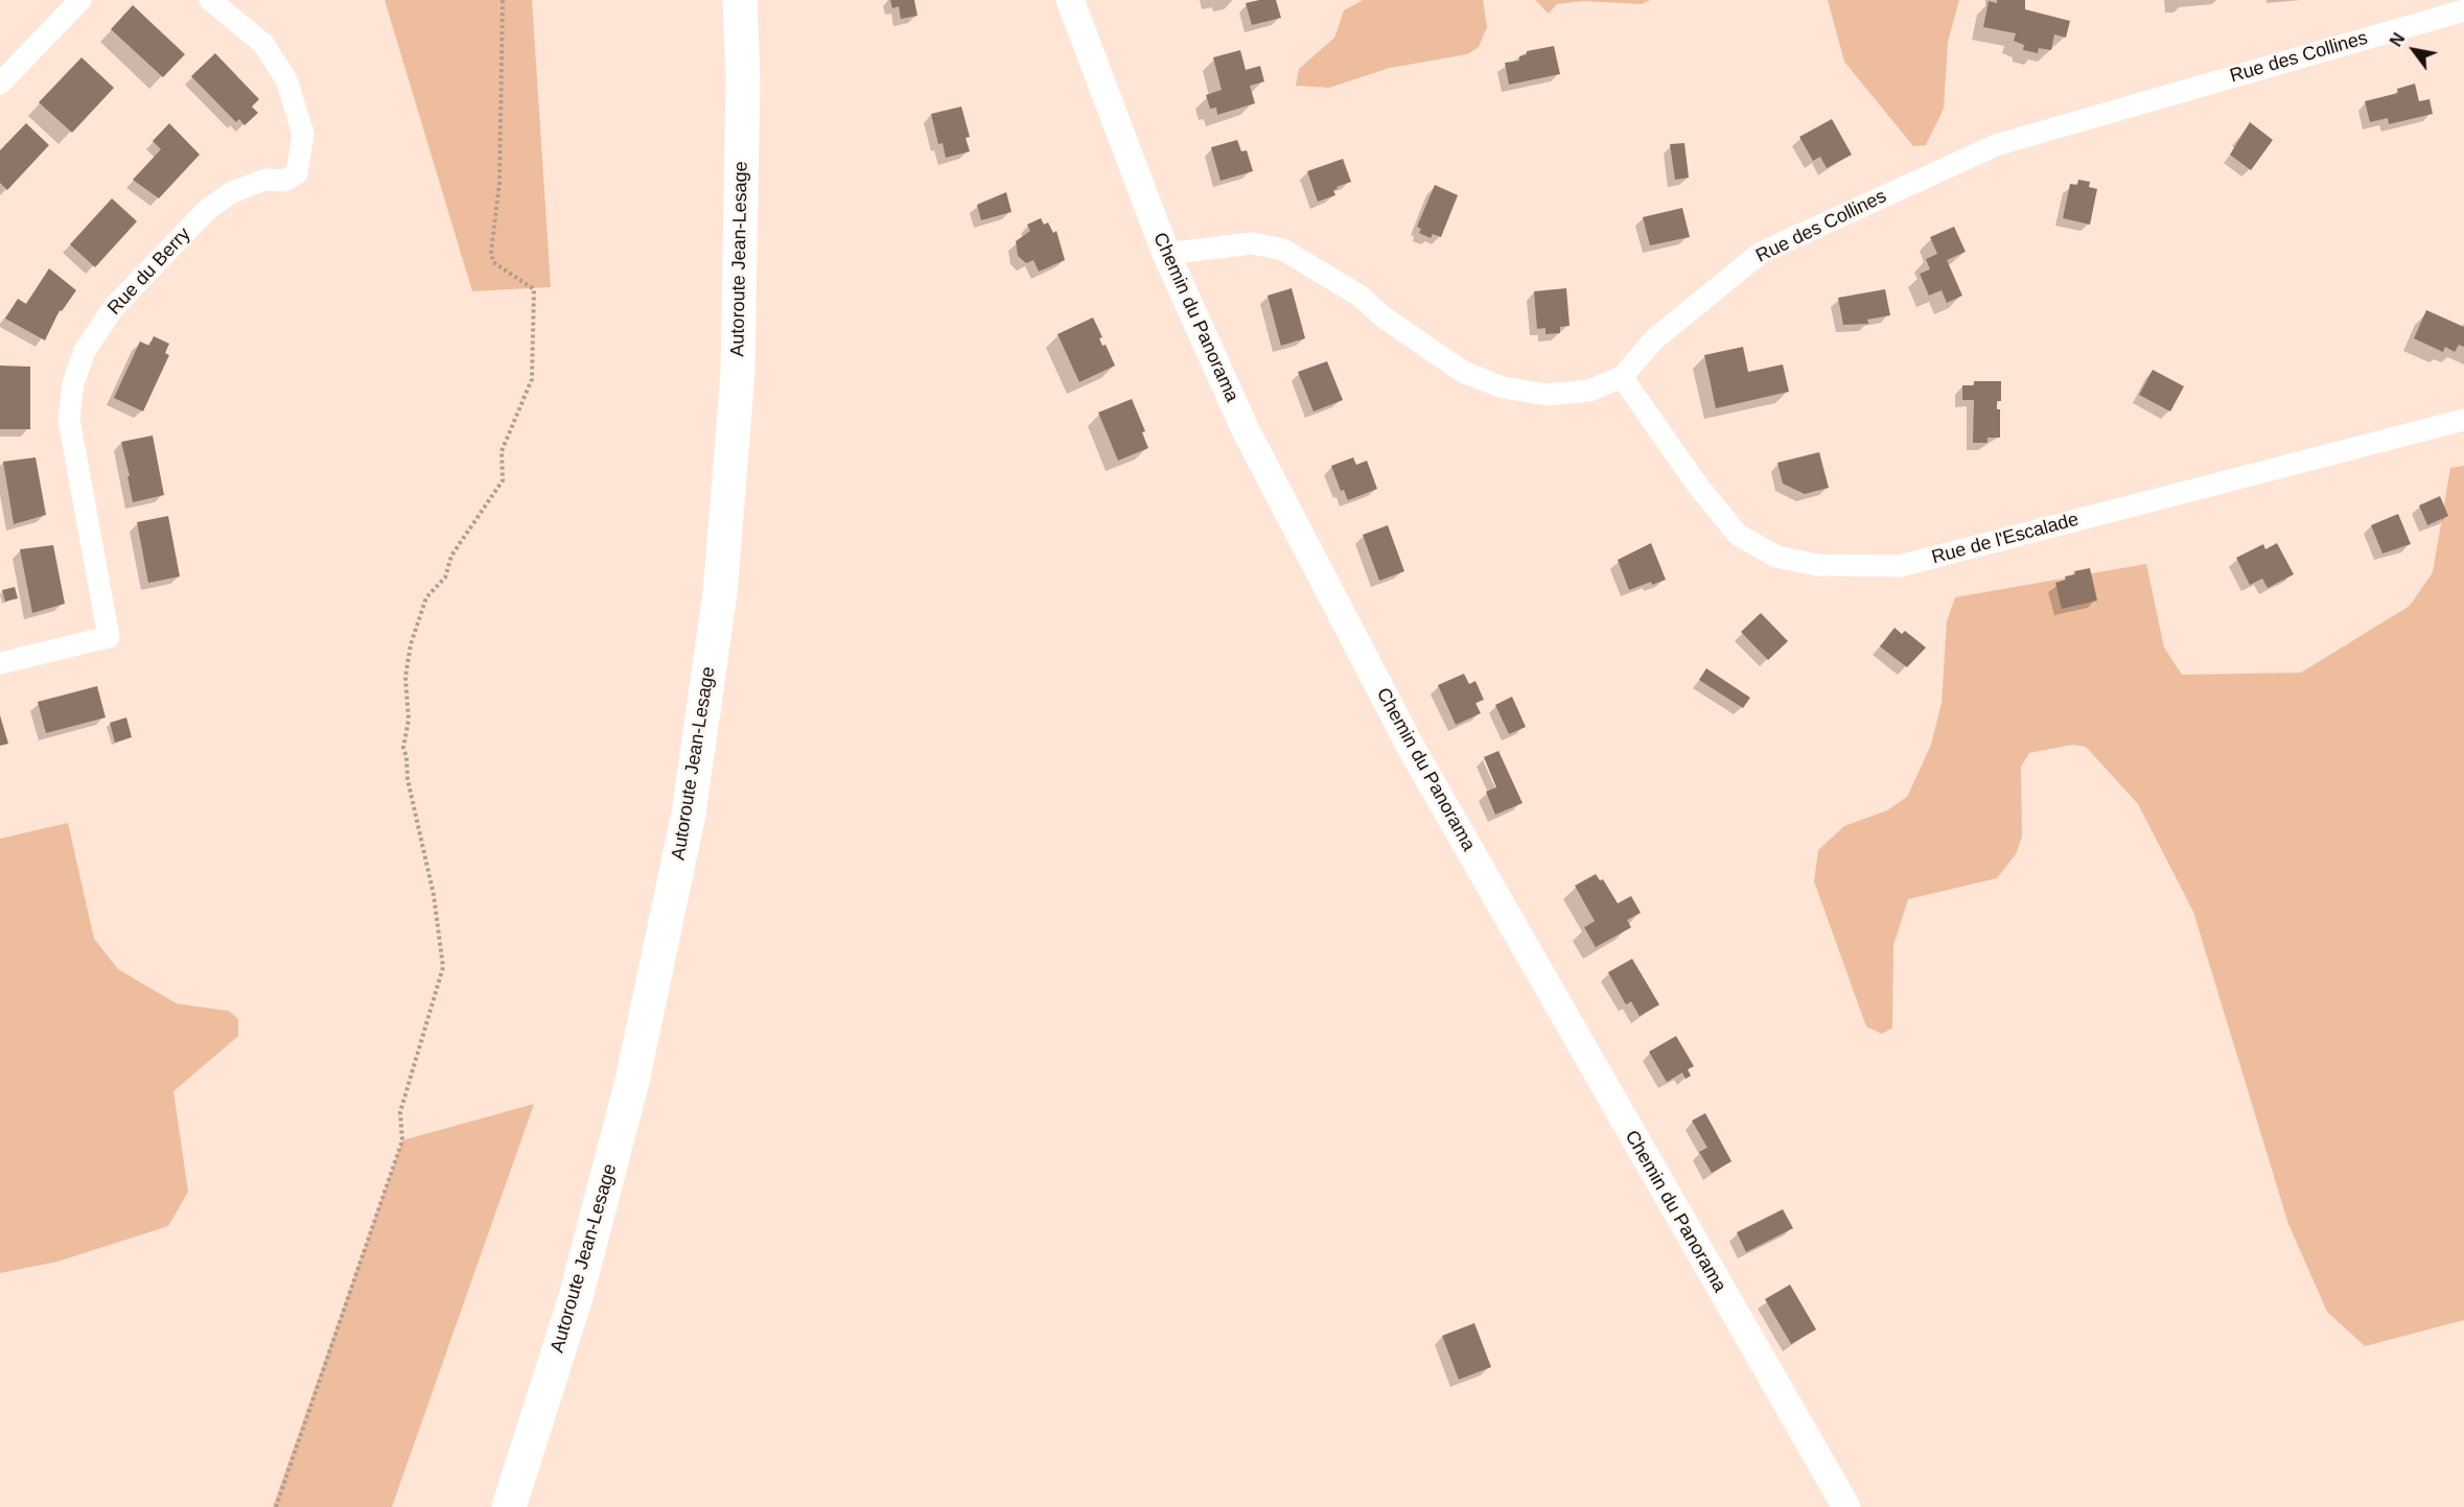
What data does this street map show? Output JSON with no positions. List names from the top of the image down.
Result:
{
  "streets": {
    "highway": ["Autoroute Jean-Lesage"],
    "street": [
      "Rue des Collines",
      "Rue du Berry",
      "Chemin du Panorama",
      "Rue de l'Escalade"
    ]
  },
  "crossings": [
    ["Rue des Collines", "Chemin du Panorama"],
    ["Rue des Collines", "Rue de l'Escalade"]
  ],
  "north": "top left"
}
